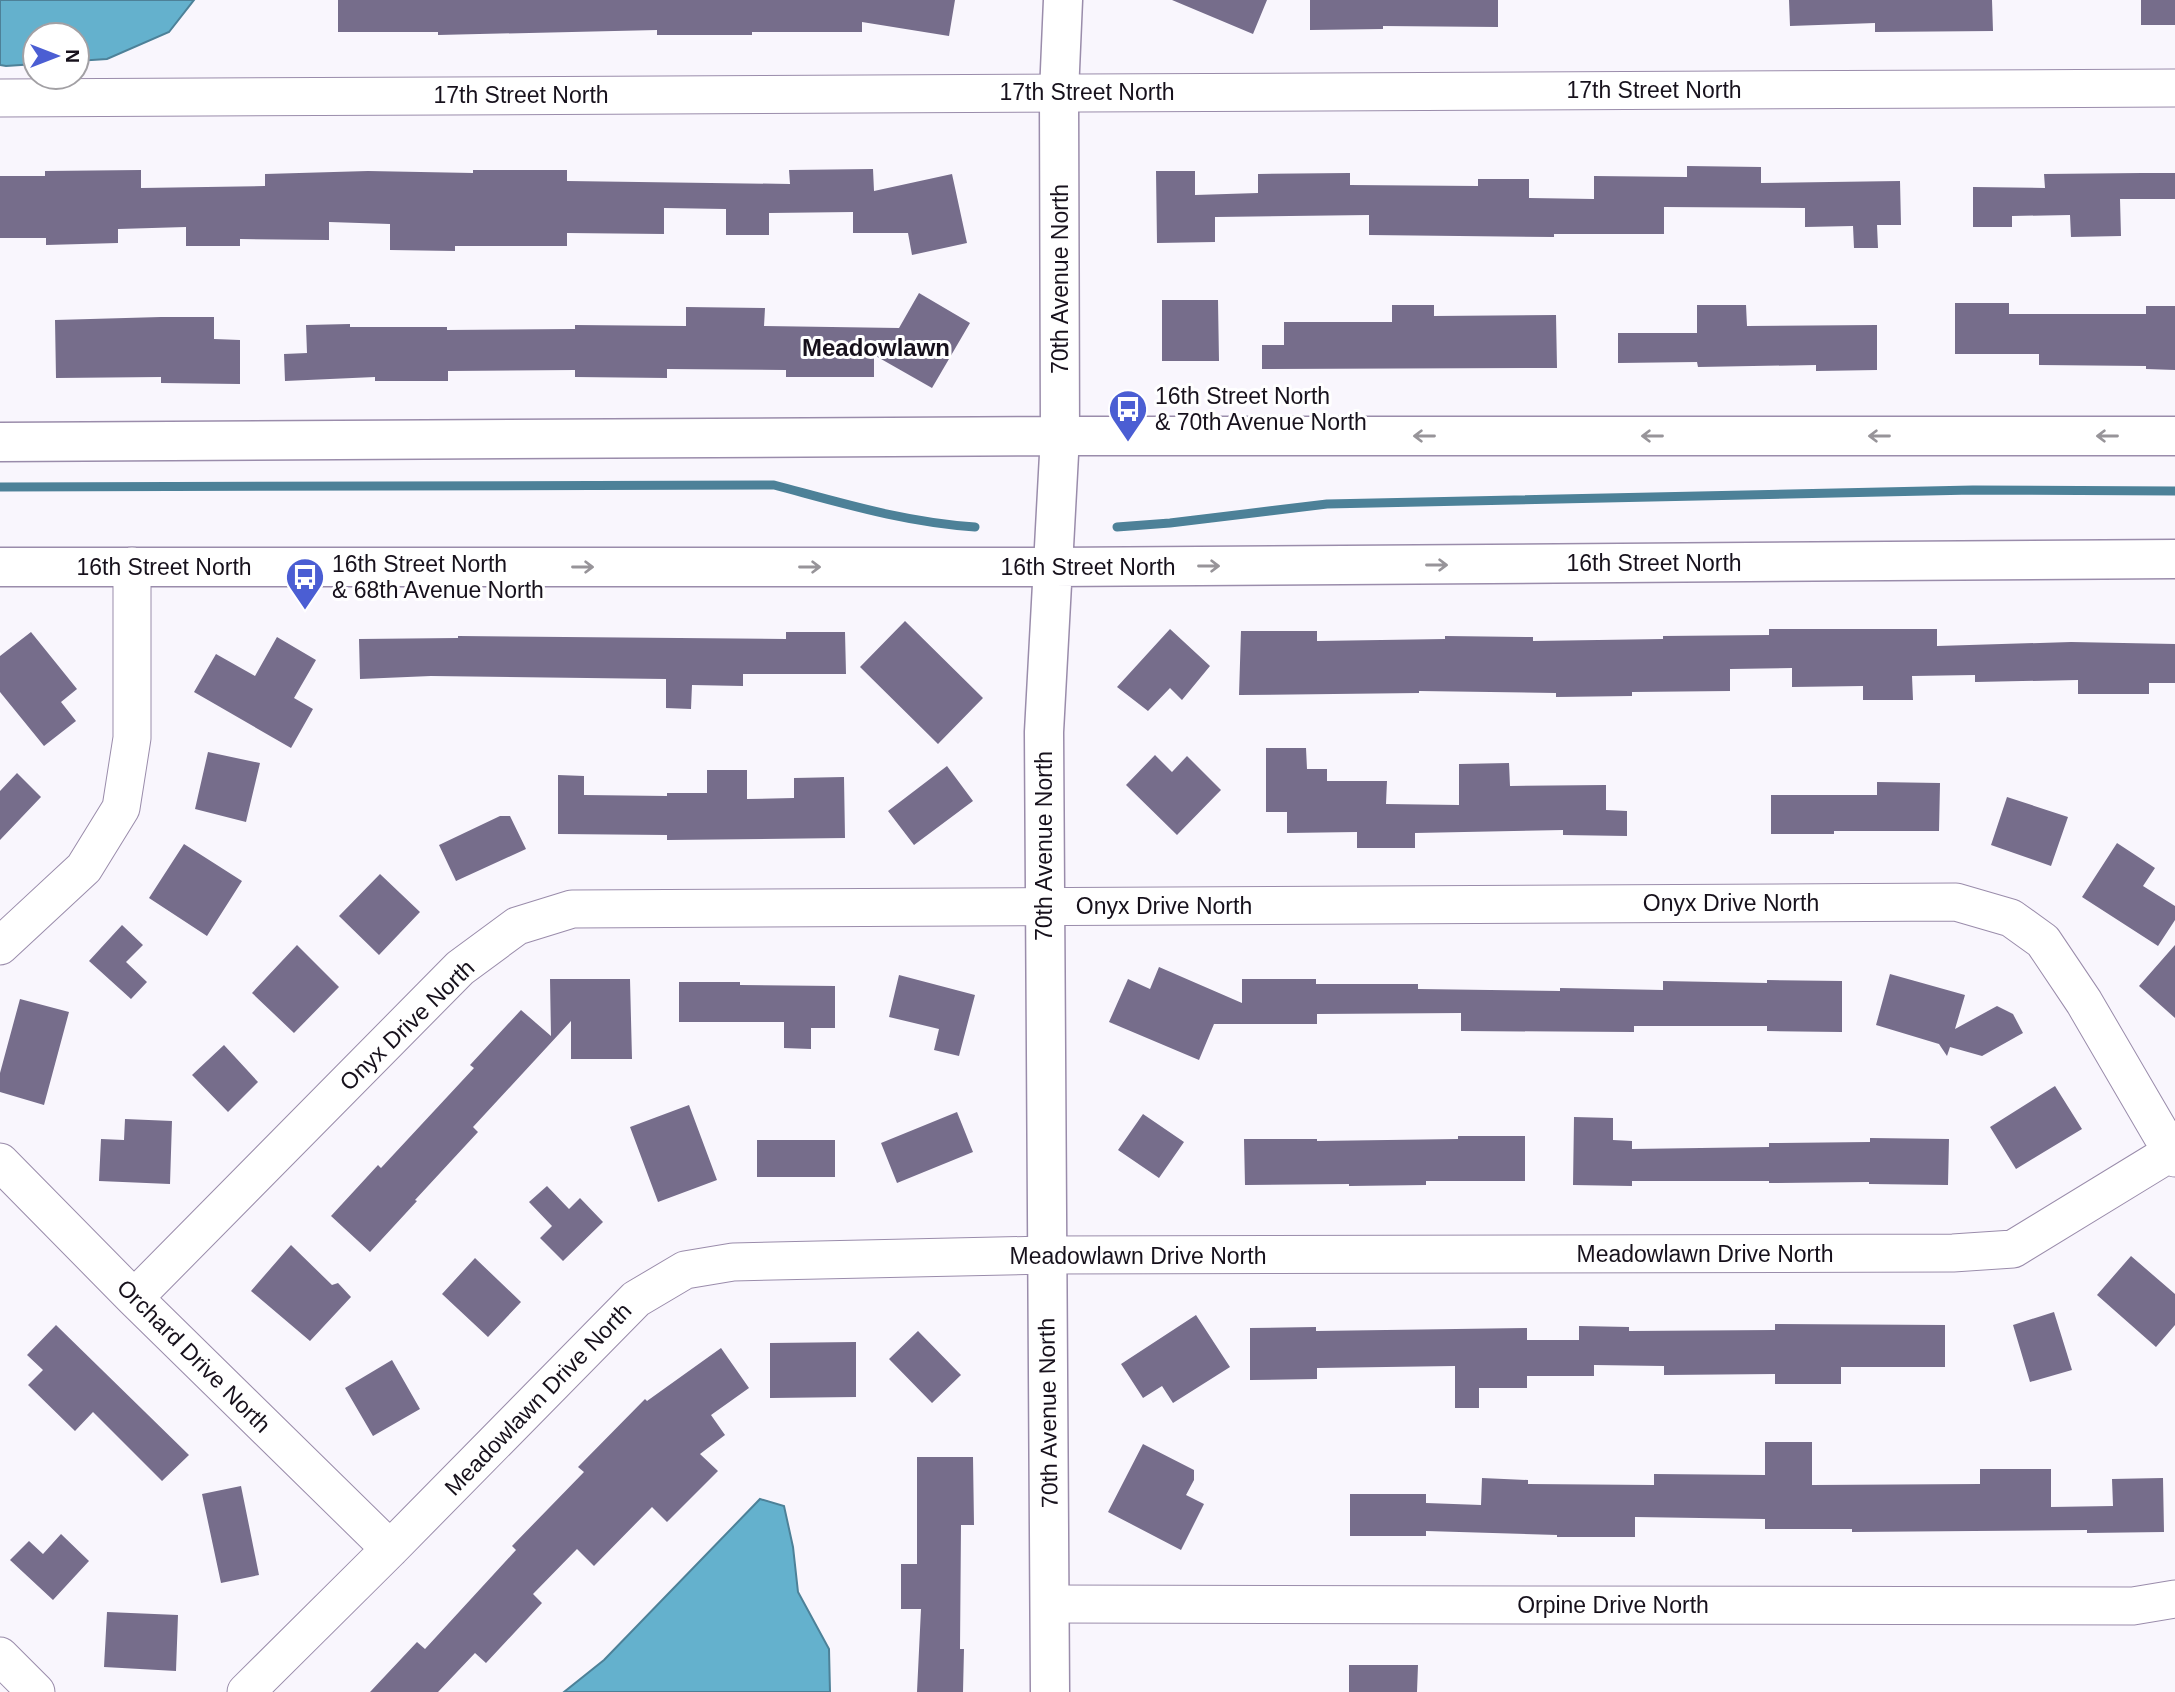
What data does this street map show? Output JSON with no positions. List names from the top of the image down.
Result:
{
  "streets": {
    "street": [
      "17th Street North",
      "70th Avenue North",
      "16th Street North",
      "Onyx Drive North",
      "Meadowlawn Drive North",
      "Orchard Drive North",
      "Orpine Drive North"
    ]
  },
  "crossings": [
    ["17th Street North", "70th Avenue North"],
    ["70th Avenue North", "16th Street North"],
    ["70th Avenue North", "Onyx Drive North"],
    ["70th Avenue North", "Meadowlawn Drive North"],
    ["70th Avenue North", "Orpine Drive North"],
    ["Onyx Drive North", "Meadowlawn Drive North"],
    ["Onyx Drive North", "Orchard Drive North"],
    ["Meadowlawn Drive North", "Orchard Drive North"]
  ],
  "districts": ["Meadowlawn"],
  "places": {
    "bus stop": ["16th Street North & 70th Avenue North", "16th Street North & 68th Avenue North"]
  },
  "north": "right"
}
